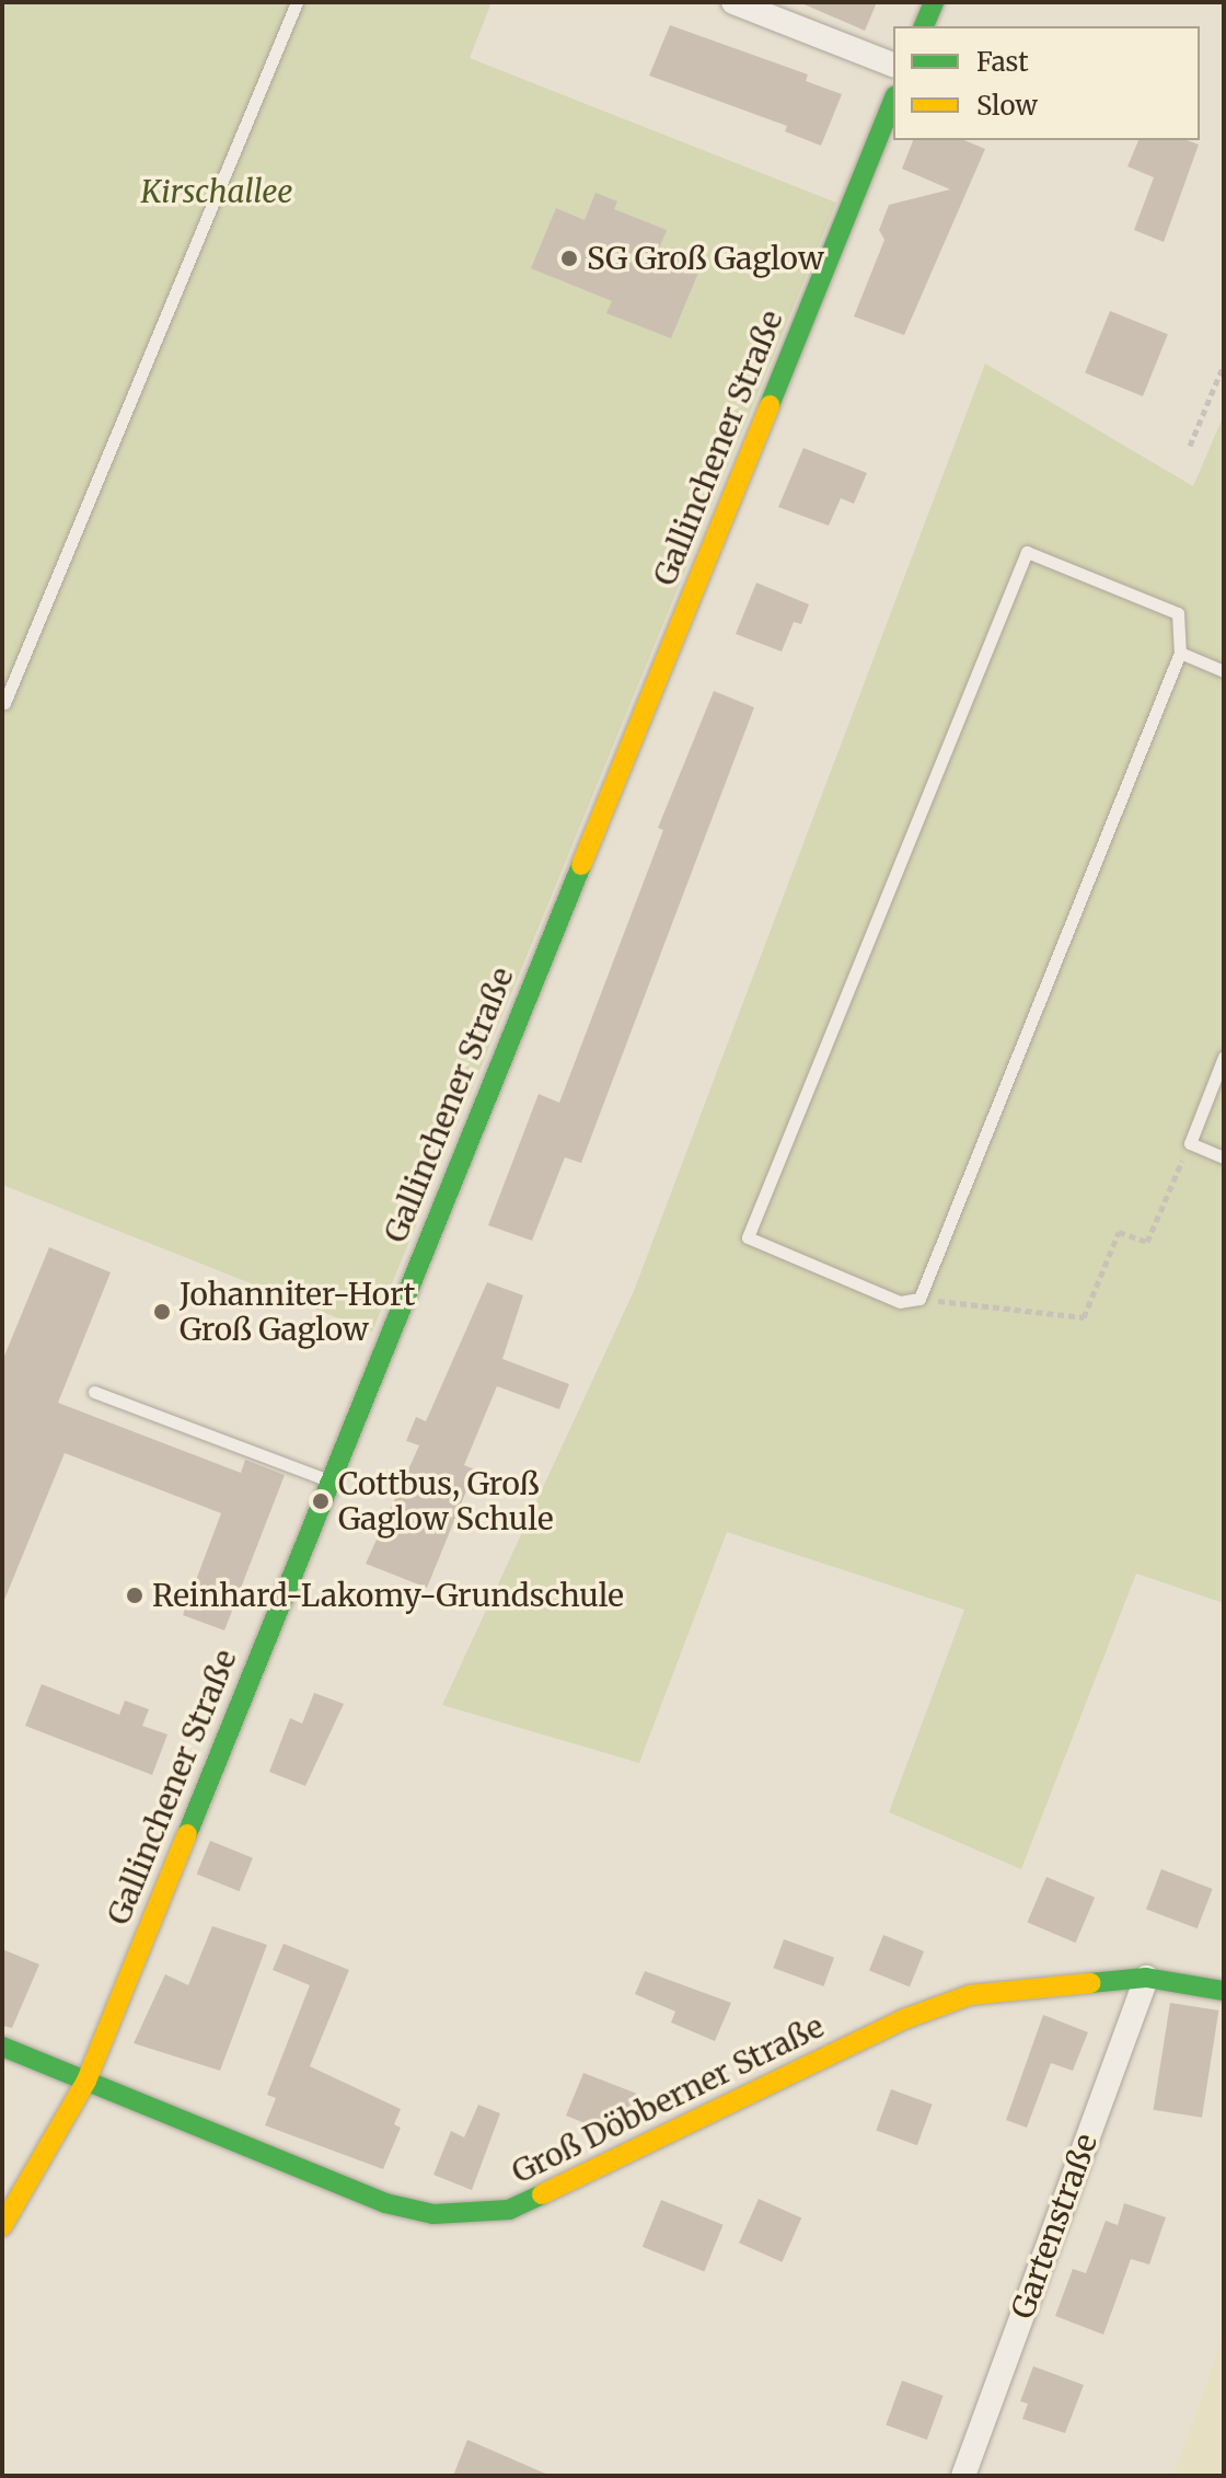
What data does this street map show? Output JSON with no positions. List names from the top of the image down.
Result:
{
  "streets": {
    "street": ["Gallinchener Straße", "Groß Döbberner Straße", "Gartenstraße"]
  },
  "crossings": [
    ["Gallinchener Straße", "Groß Döbberner Straße"],
    ["Groß Döbberner Straße", "Gartenstraße"]
  ],
  "parks": ["Kirschallee"],
  "places": [
    "SG Groß Gaglow",
    "Johanniter-Hort Groß Gaglow",
    "Cottbus, Groß Gaglow Schule",
    "Reinhard-Lakomy-Grundschule"
  ],
  "legend": ["Fast", "Slow"]
}
